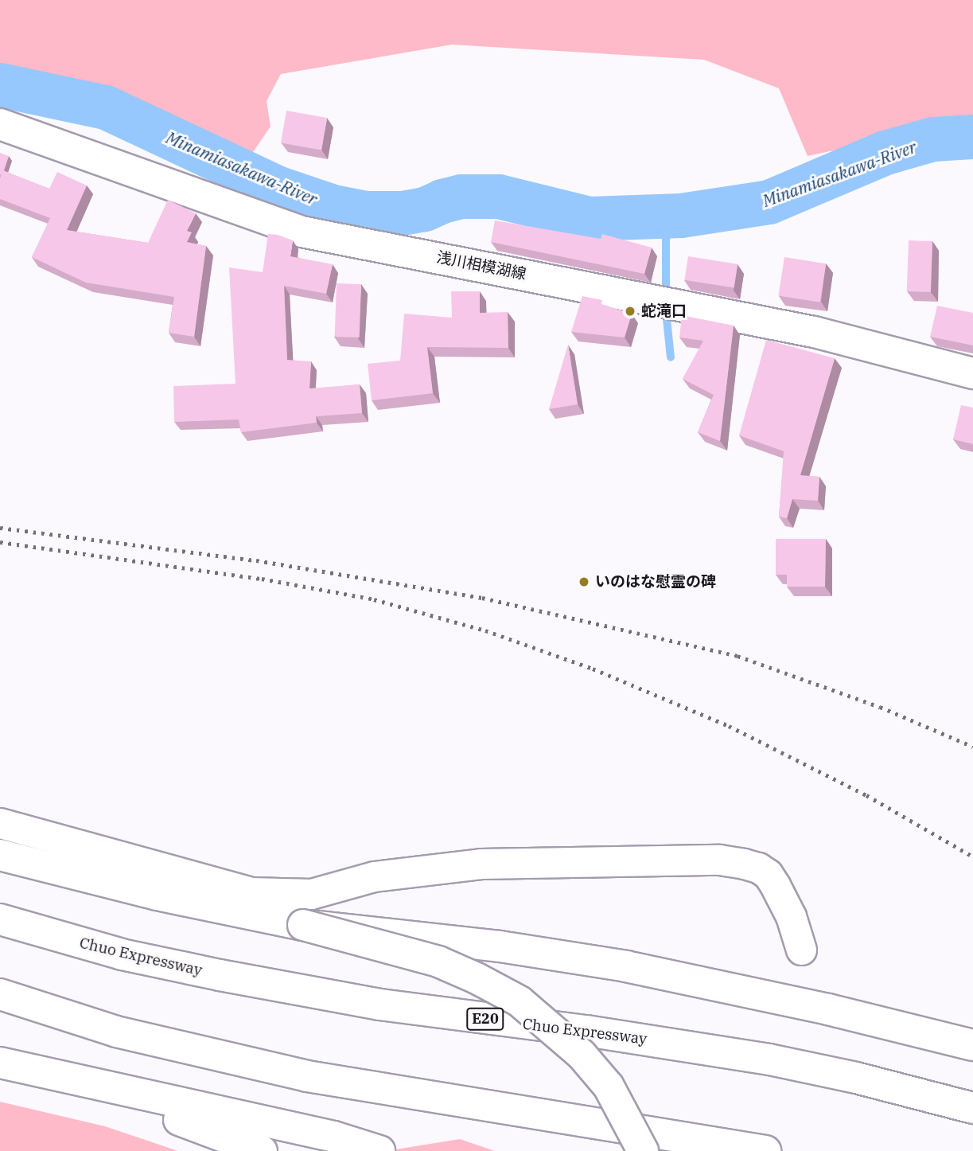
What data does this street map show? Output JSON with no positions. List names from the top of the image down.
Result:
{
  "streets": {
    "main road": ["浅川相模湖線", "Chuo Expressway", "E20"]
  },
  "water": ["Minamiasakawa-River"],
  "places": ["蛇滝口", "いのはな慰霊の碑"]
}
